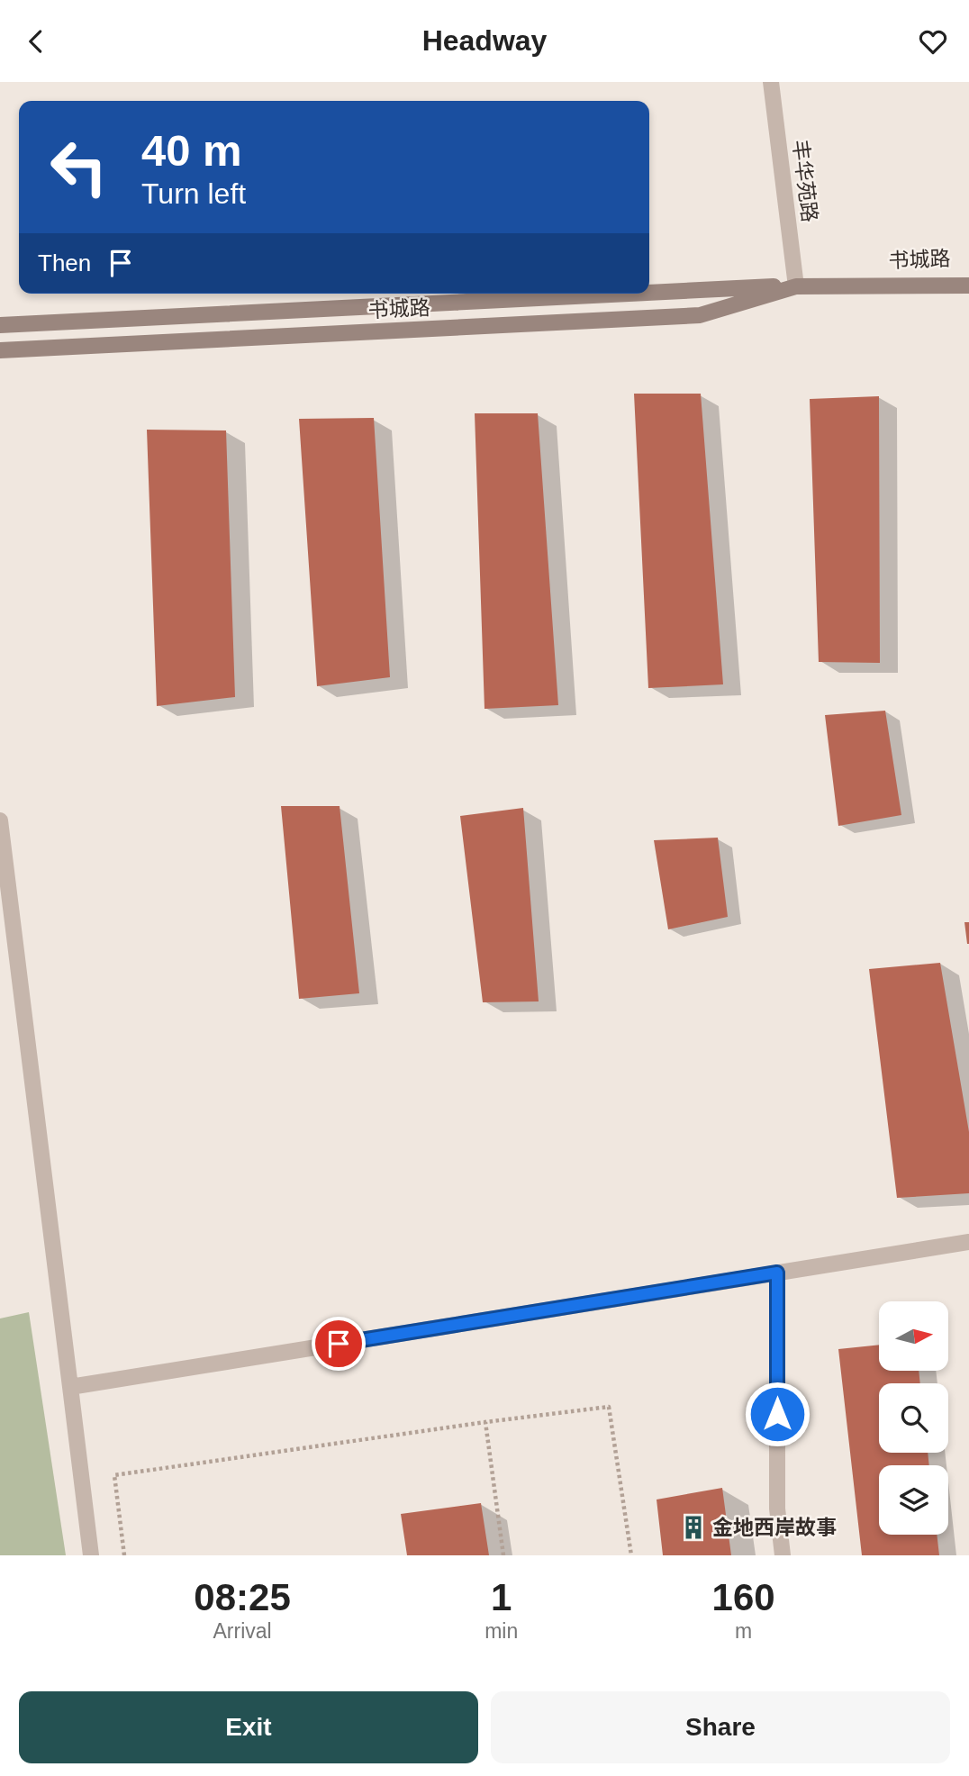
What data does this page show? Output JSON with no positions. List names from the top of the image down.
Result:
{
  "streets": {
    "main road": ["书城路"],
    "street": ["丰华苑路"]
  },
  "crossings": [
    ["丰华苑路", "书城路"]
  ],
  "places": {
    "building": ["金地西岸故事"]
  },
  "north": "right",
  "page": {
    "header": "Headway",
    "turn": ["40 m", "Turn left"],
    "then": "Then",
    "eta": [
      "08:25",
      "Arrival",
      "1",
      "min",
      "160",
      "m"
    ],
    "buttons": ["Exit", "Share"]
  }
}
